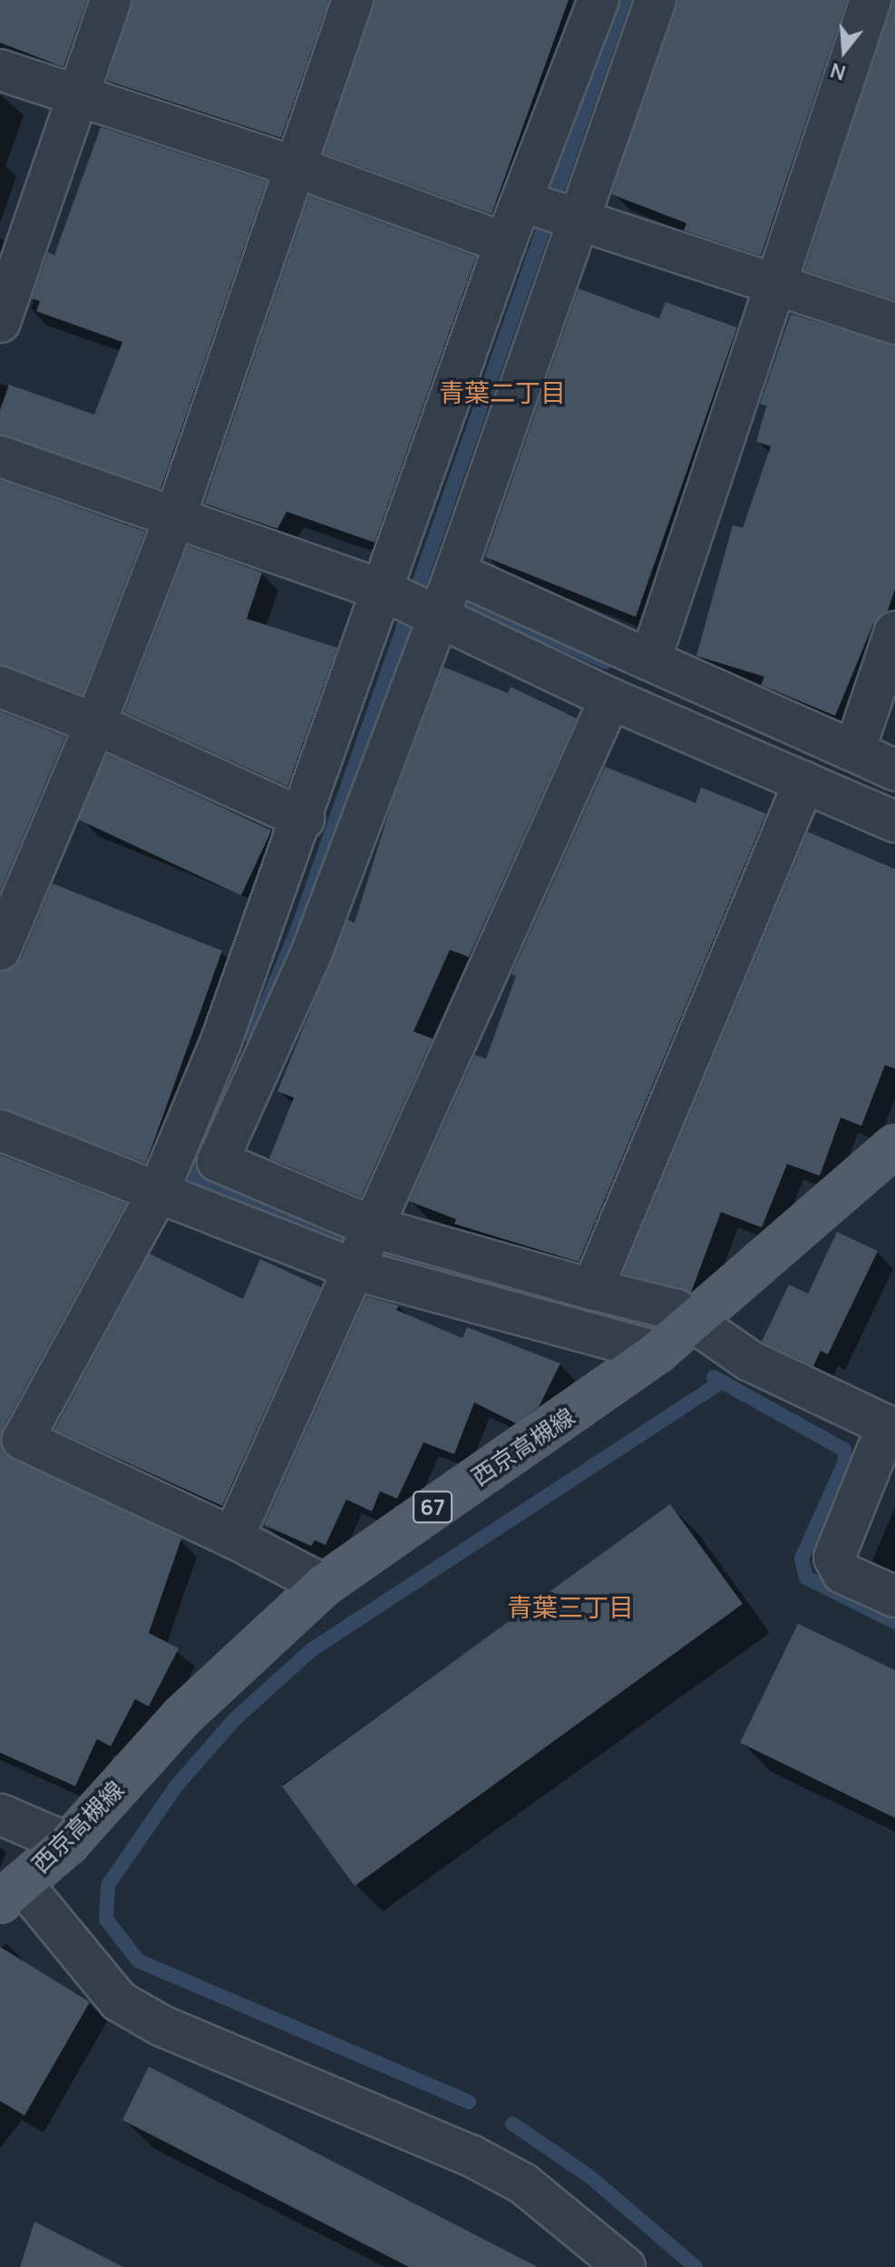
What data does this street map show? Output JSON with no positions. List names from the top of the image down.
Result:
{
  "streets": {
    "main road": ["西京高槻線", "67"]
  },
  "districts": ["青葉二丁目", "青葉三丁目"],
  "north": "bottom"
}
